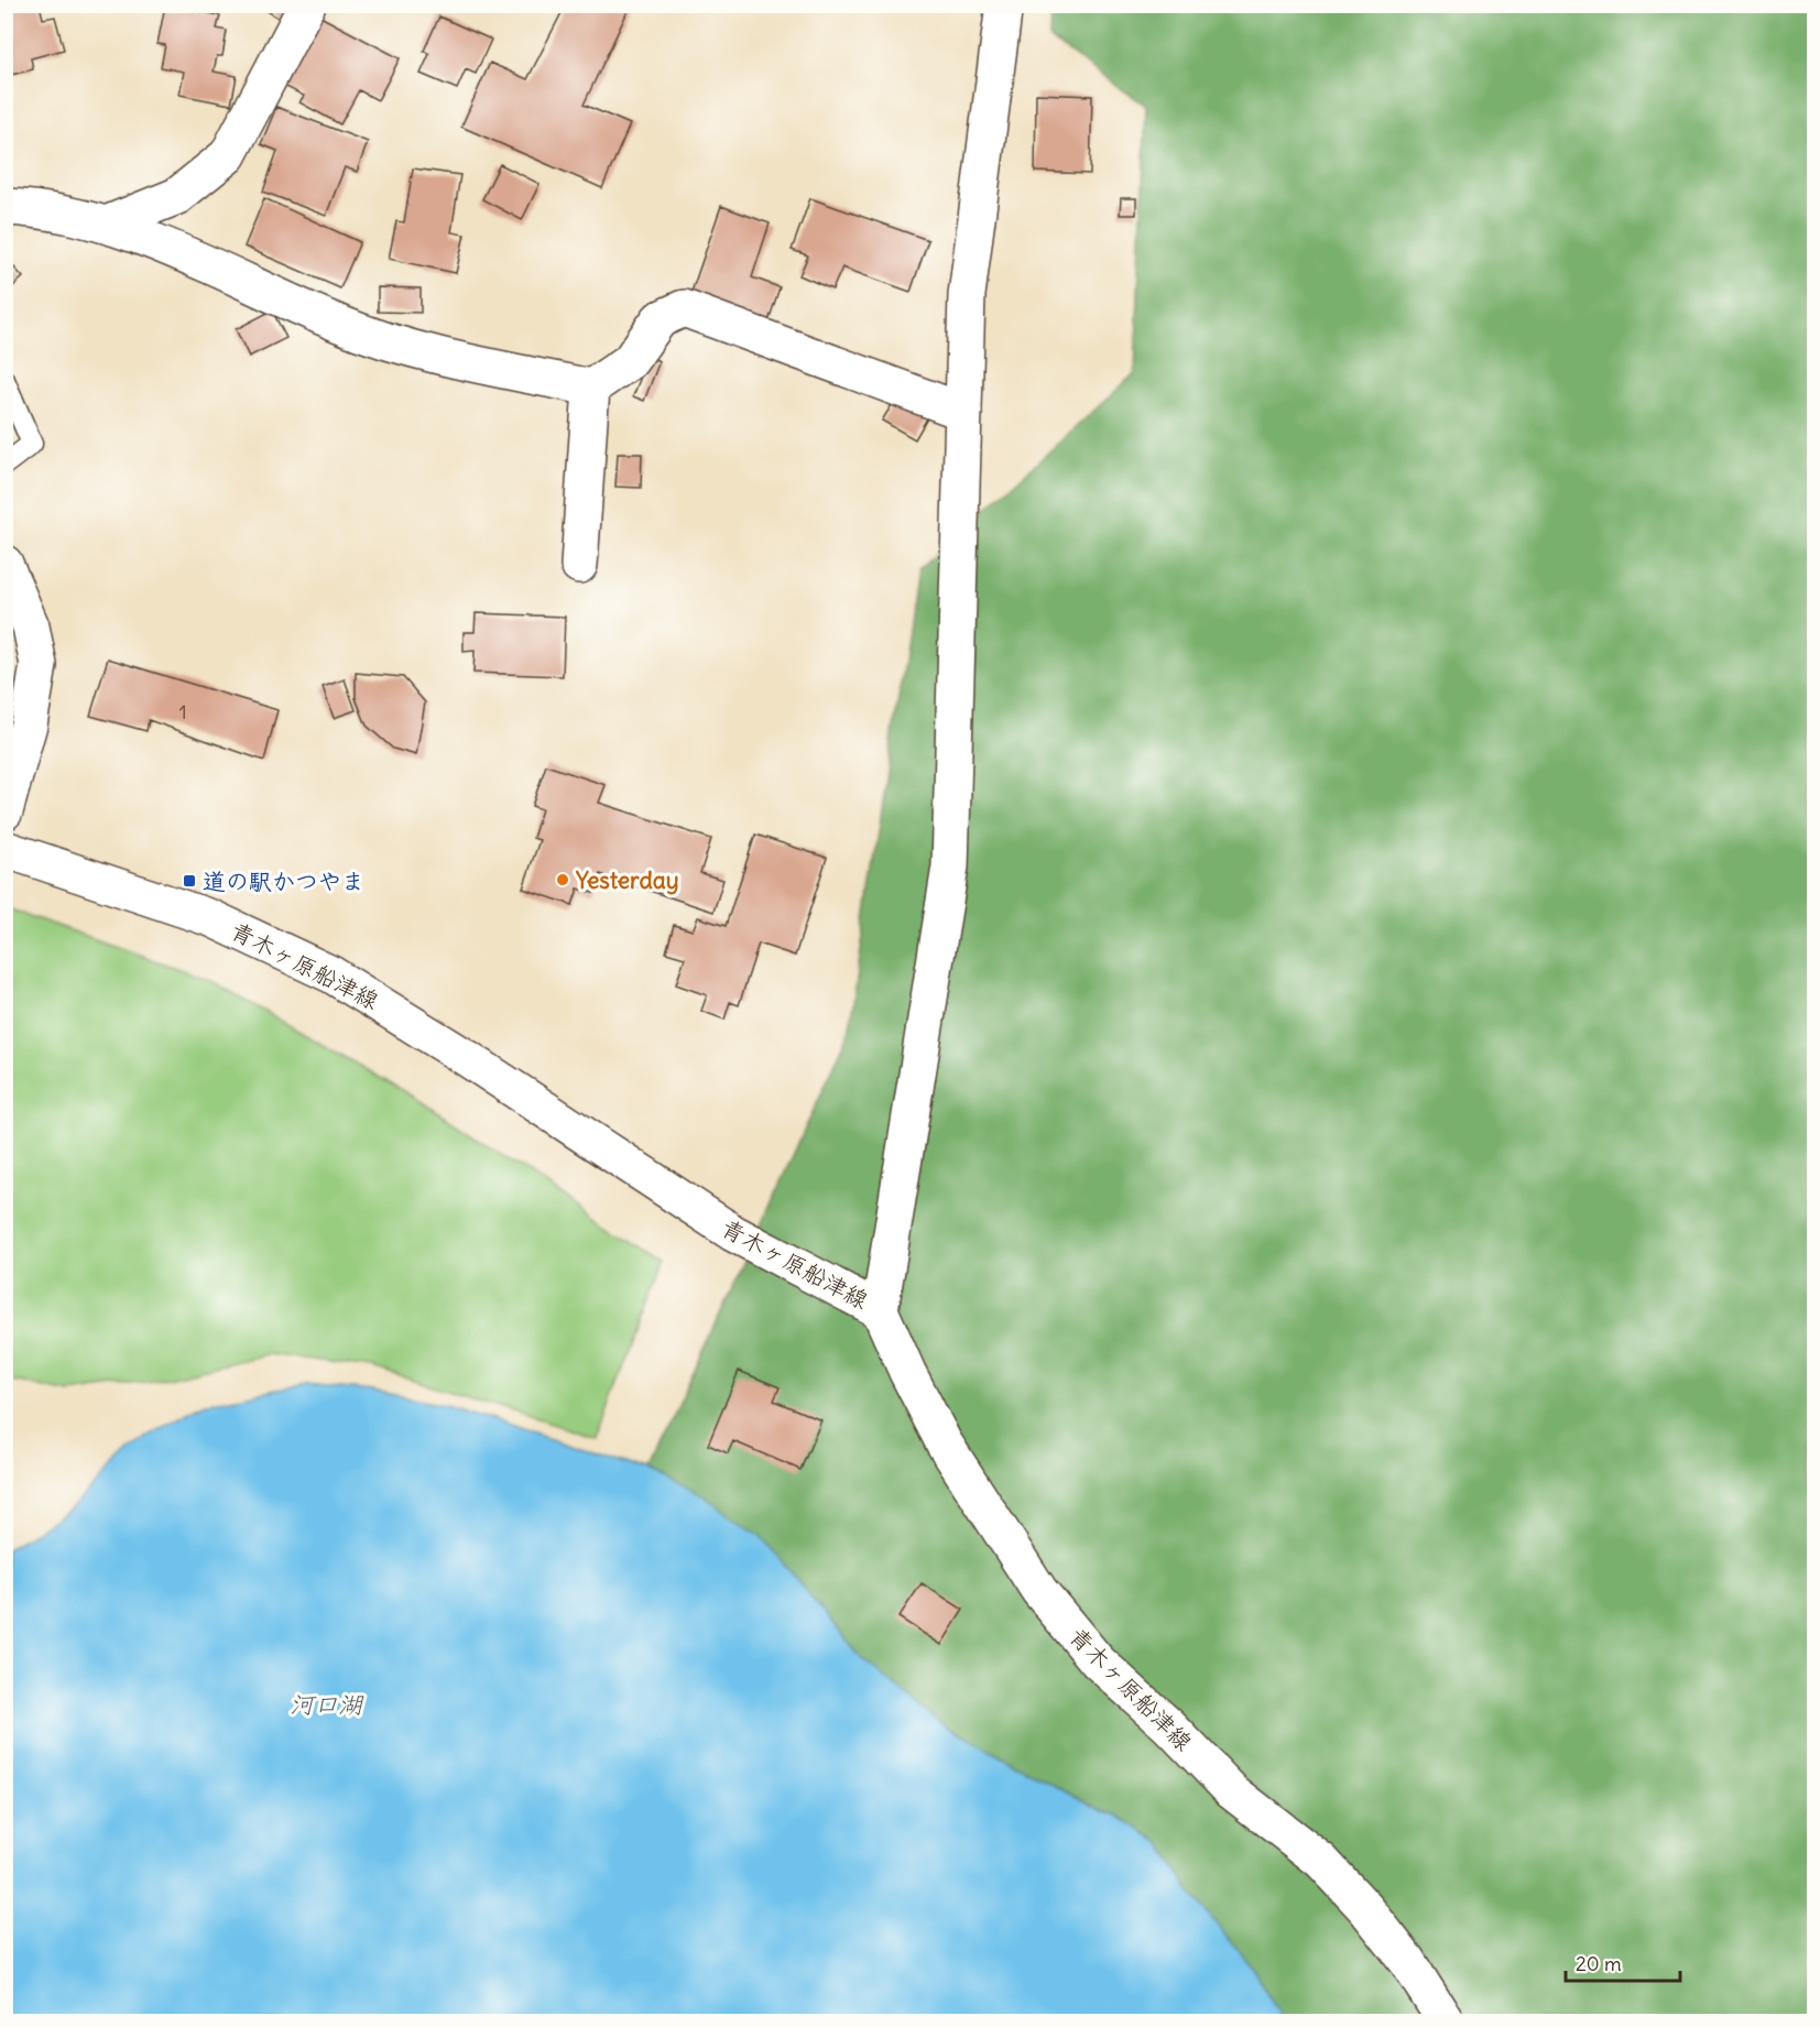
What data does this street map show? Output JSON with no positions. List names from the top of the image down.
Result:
{
  "streets": {
    "street": ["青木ヶ原船津線"]
  },
  "water": ["河口湖"],
  "places": {
    "other": ["Yesterday"],
    "transit": ["道の駅かつやま"]
  },
  "house_numbers": ["1"],
  "scale_bar": "20 m"
}
